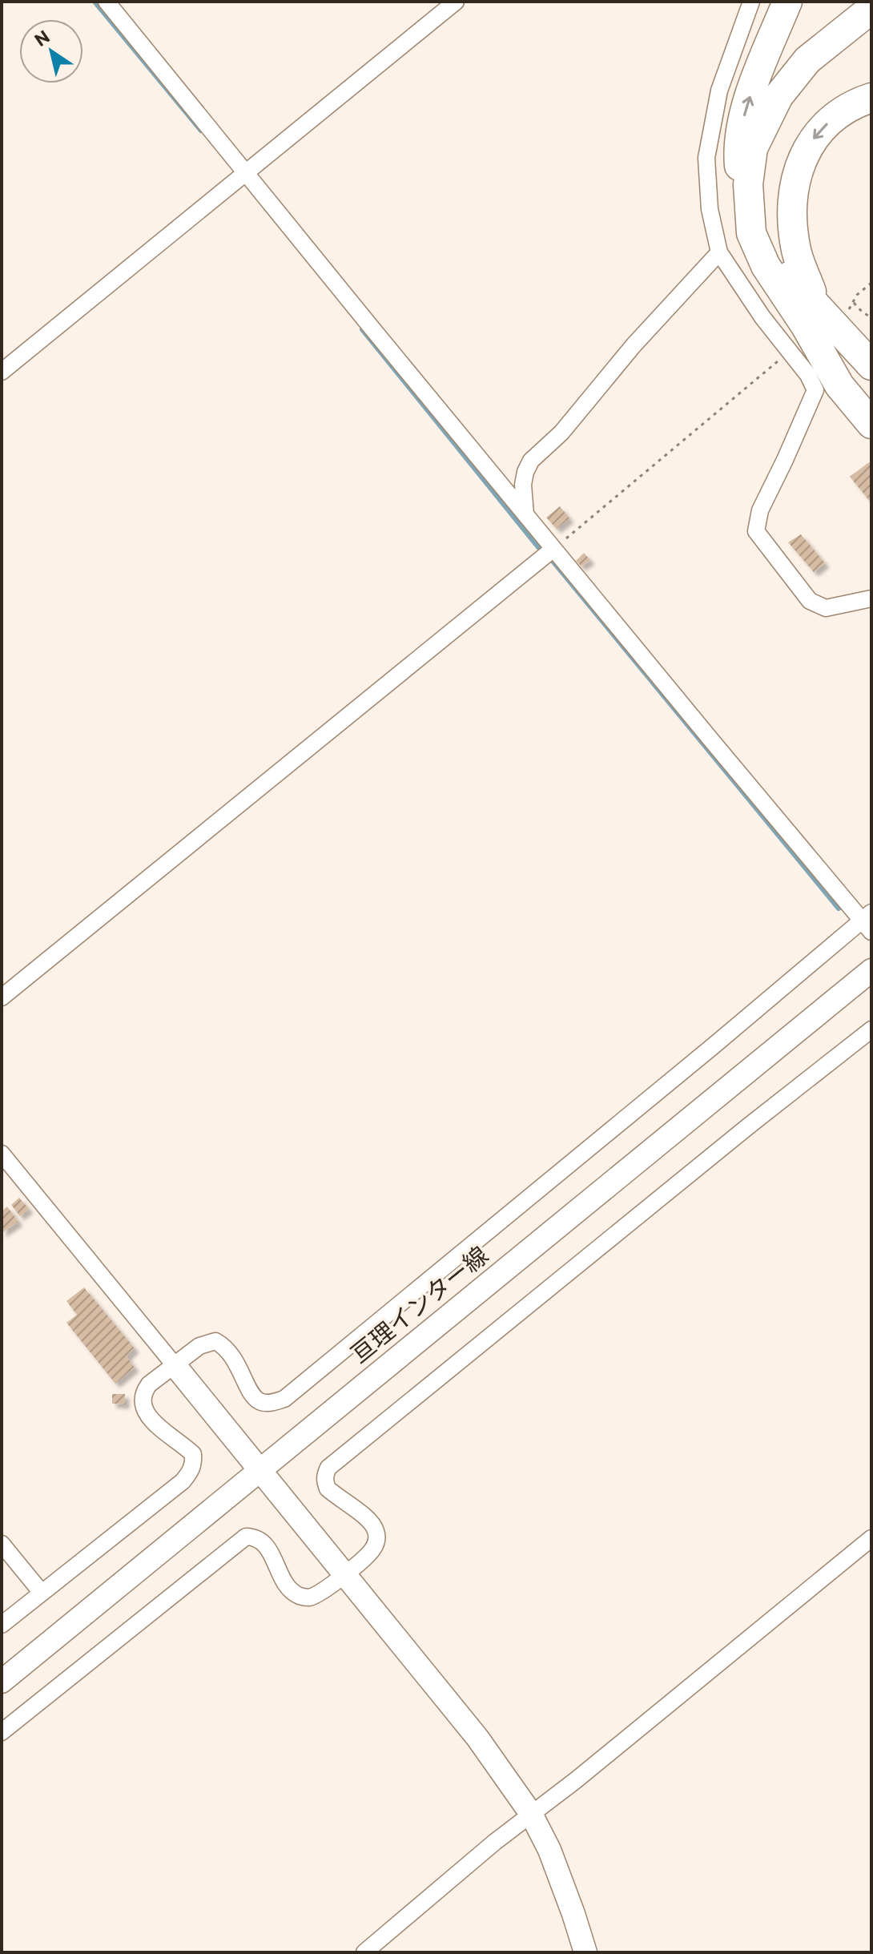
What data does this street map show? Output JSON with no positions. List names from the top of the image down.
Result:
{
  "streets": {
    "main road": ["亘理インター線"]
  },
  "north": "top left"
}
